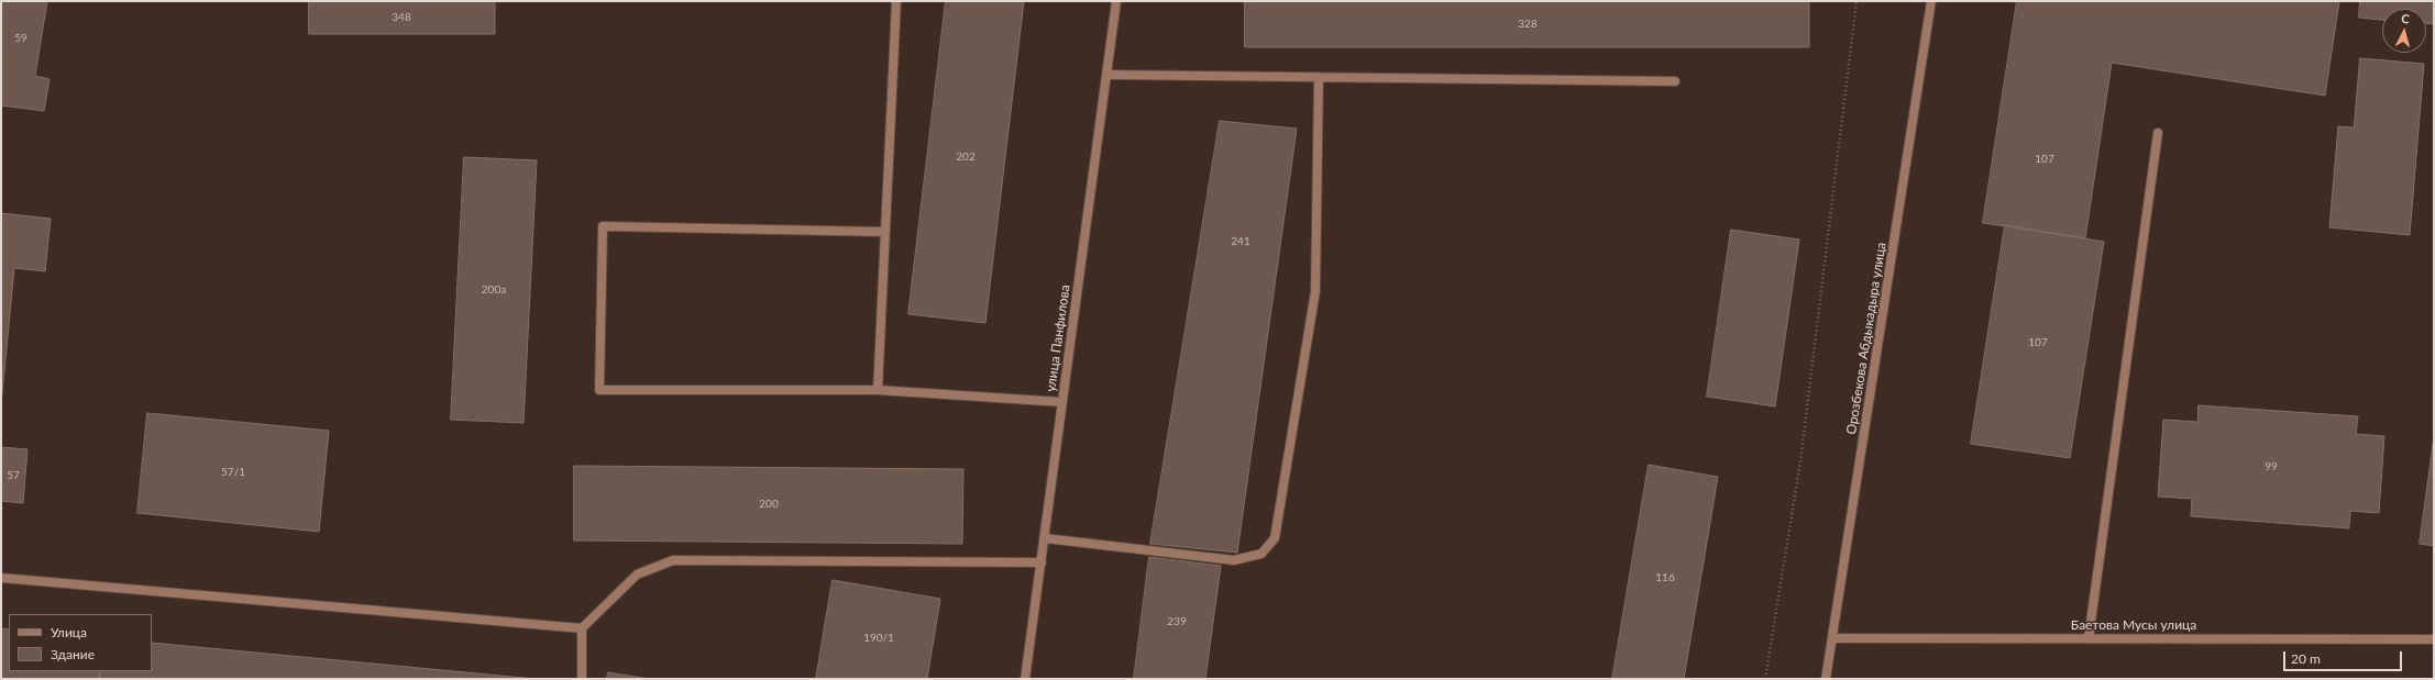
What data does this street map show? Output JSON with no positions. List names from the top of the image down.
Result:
{
  "streets": {
    "street": ["улица Панфилова", "Орозбекова Абдыкадыра улица", "Баетова Мусы улица"]
  },
  "crossings": [
    ["Орозбекова Абдыкадыра улица", "Баетова Мусы улица"]
  ],
  "house_numbers": [
    "348",
    "328",
    "59",
    "202",
    "107",
    "241",
    "200a",
    "107",
    "99",
    "57/1",
    "57",
    "200",
    "116",
    "239",
    "190/1"
  ],
  "legend": ["Улица", "Здание"],
  "scale_bar": "20 m",
  "north": "top"
}
